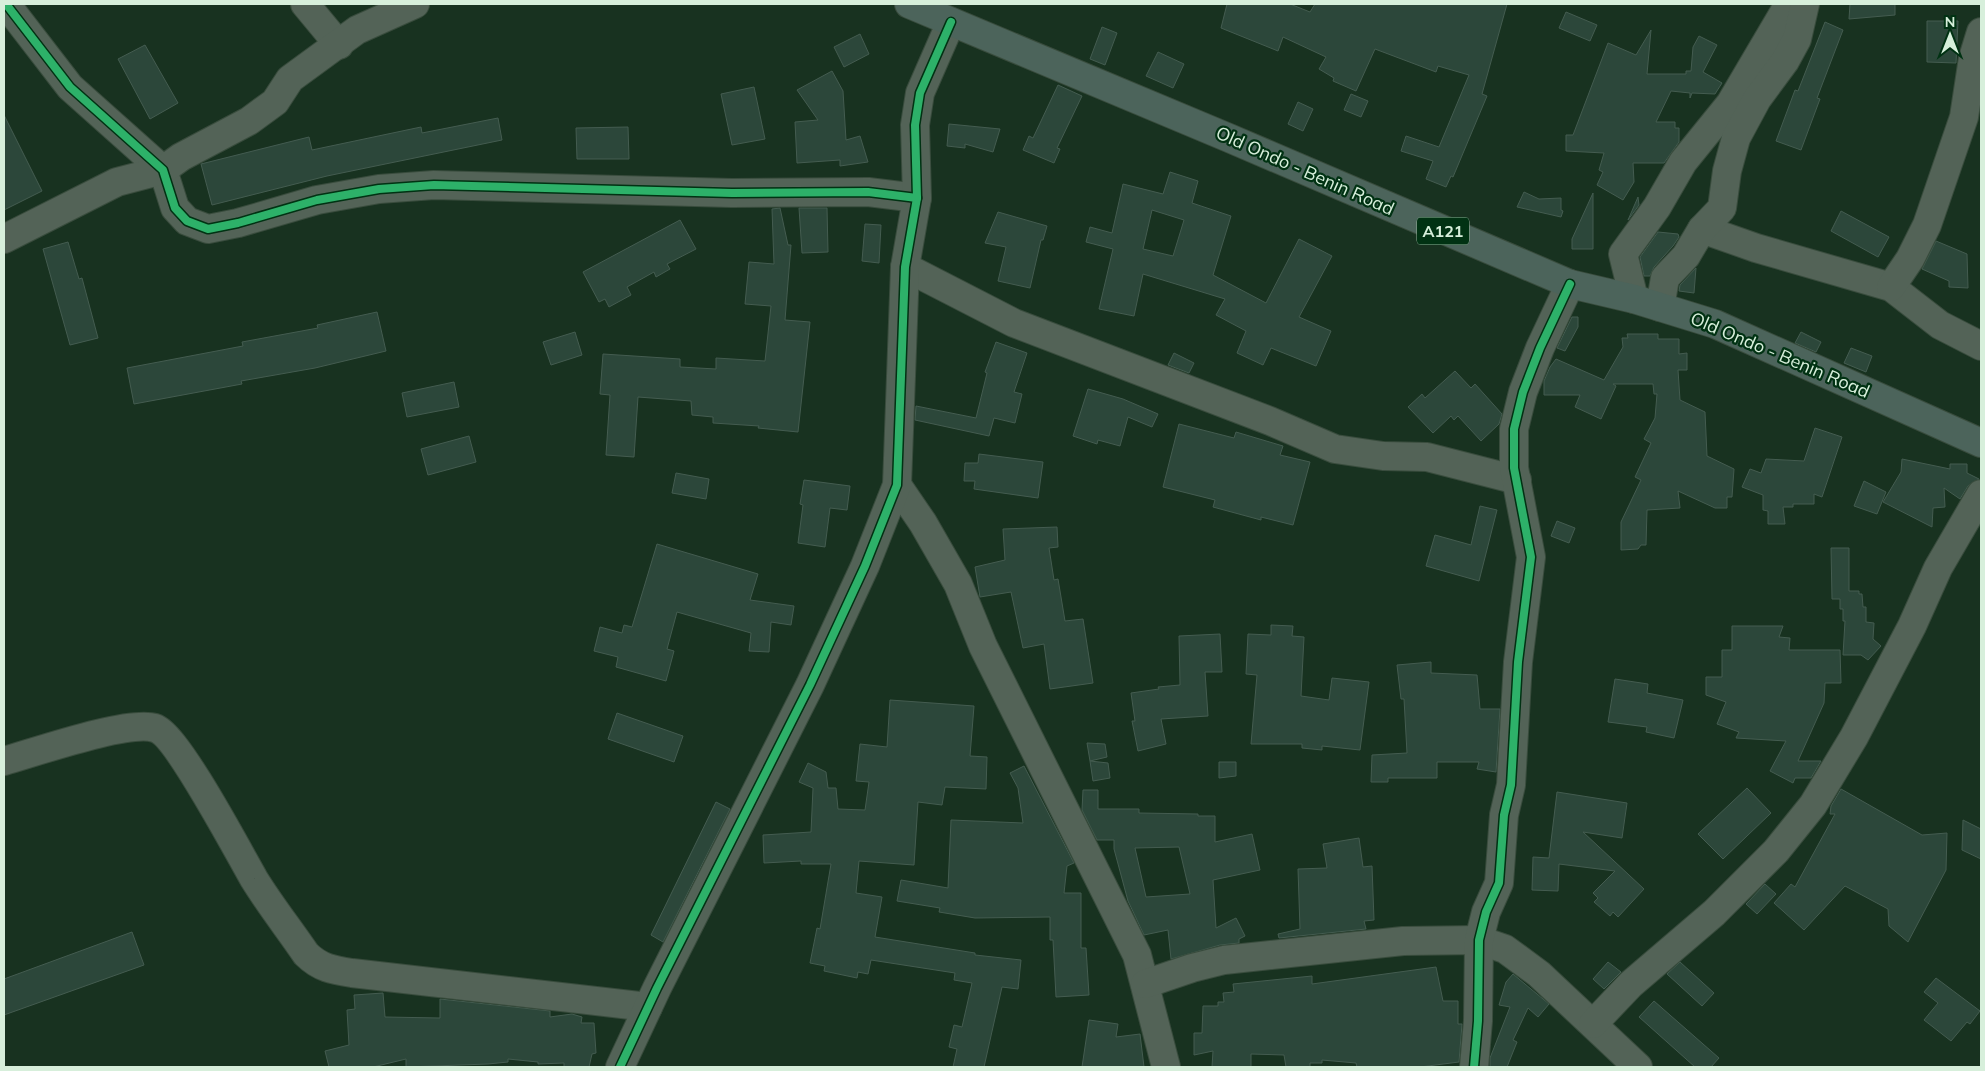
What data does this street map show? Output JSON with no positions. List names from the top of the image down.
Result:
{
  "streets": {
    "main road": ["Old Ondo - Benin Road", "A121"]
  },
  "north": "top"
}
